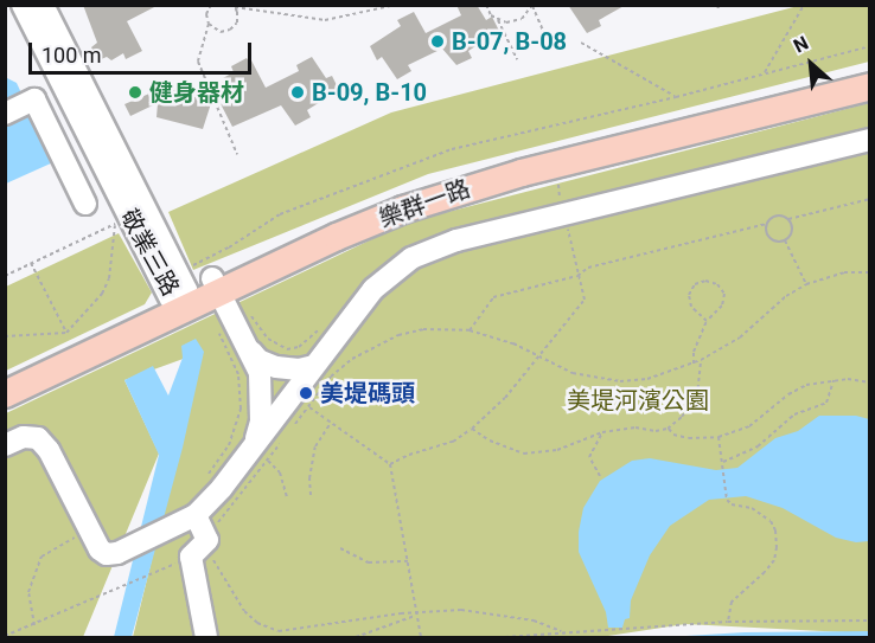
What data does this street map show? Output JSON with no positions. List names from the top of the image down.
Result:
{
  "streets": {
    "main road": ["樂群一路"],
    "street": ["敬業三路"]
  },
  "crossings": [
    ["樂群一路", "敬業三路"]
  ],
  "parks": ["美堤河濱公園"],
  "places": [
    "B-07, B-08",
    "健身器材",
    "B-09, B-10",
    "美堤碼頭"
  ],
  "scale_bar": "100 m",
  "north": "top left"
}
